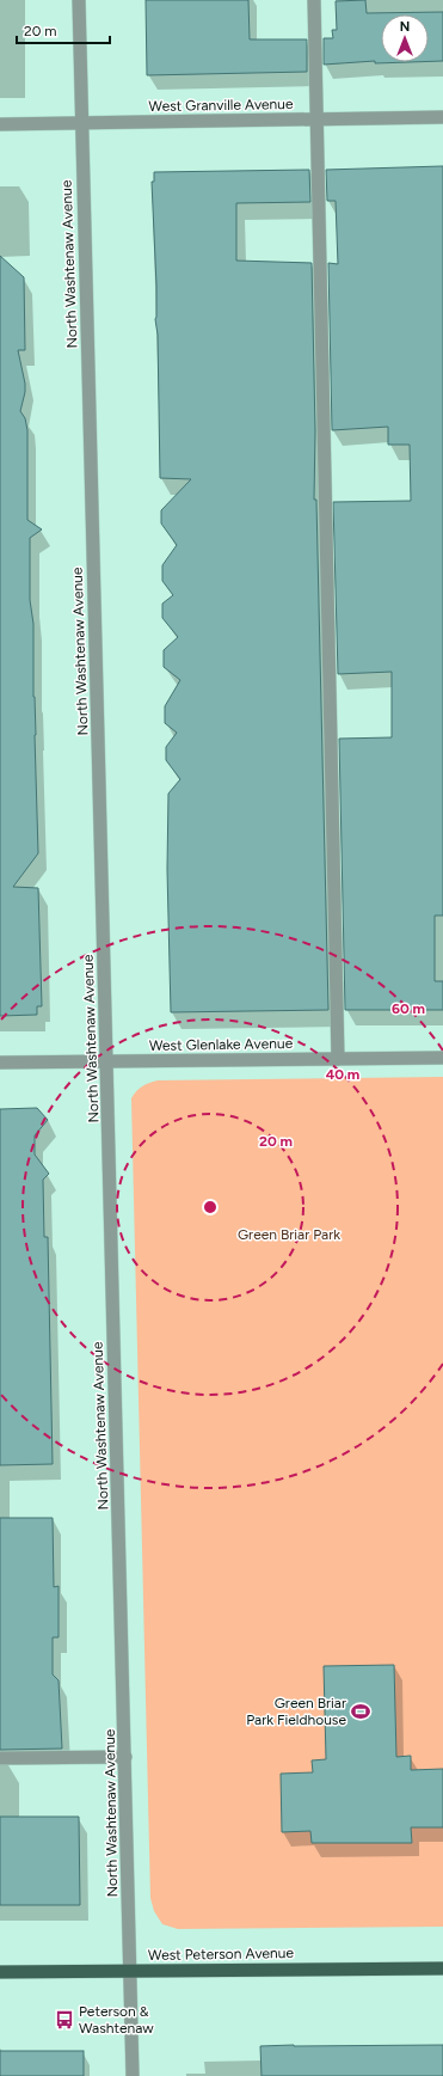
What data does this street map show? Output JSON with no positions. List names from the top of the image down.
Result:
{
  "streets": {
    "main road": ["West Peterson Avenue"],
    "street": ["West Granville Avenue", "North Washtenaw Avenue", "West Glenlake Avenue"]
  },
  "crossings": [
    ["West Granville Avenue", "North Washtenaw Avenue"],
    ["North Washtenaw Avenue", "West Glenlake Avenue"],
    ["North Washtenaw Avenue", "West Peterson Avenue"]
  ],
  "parks": ["Green Briar Park"],
  "places": {
    "sports": ["Green Briar Park Fieldhouse"],
    "bus stop": ["Peterson & Washtenaw"]
  },
  "scale_bar": "20 m",
  "north": "top",
  "rings": ["60 m", "40 m", "20 m"]
}
